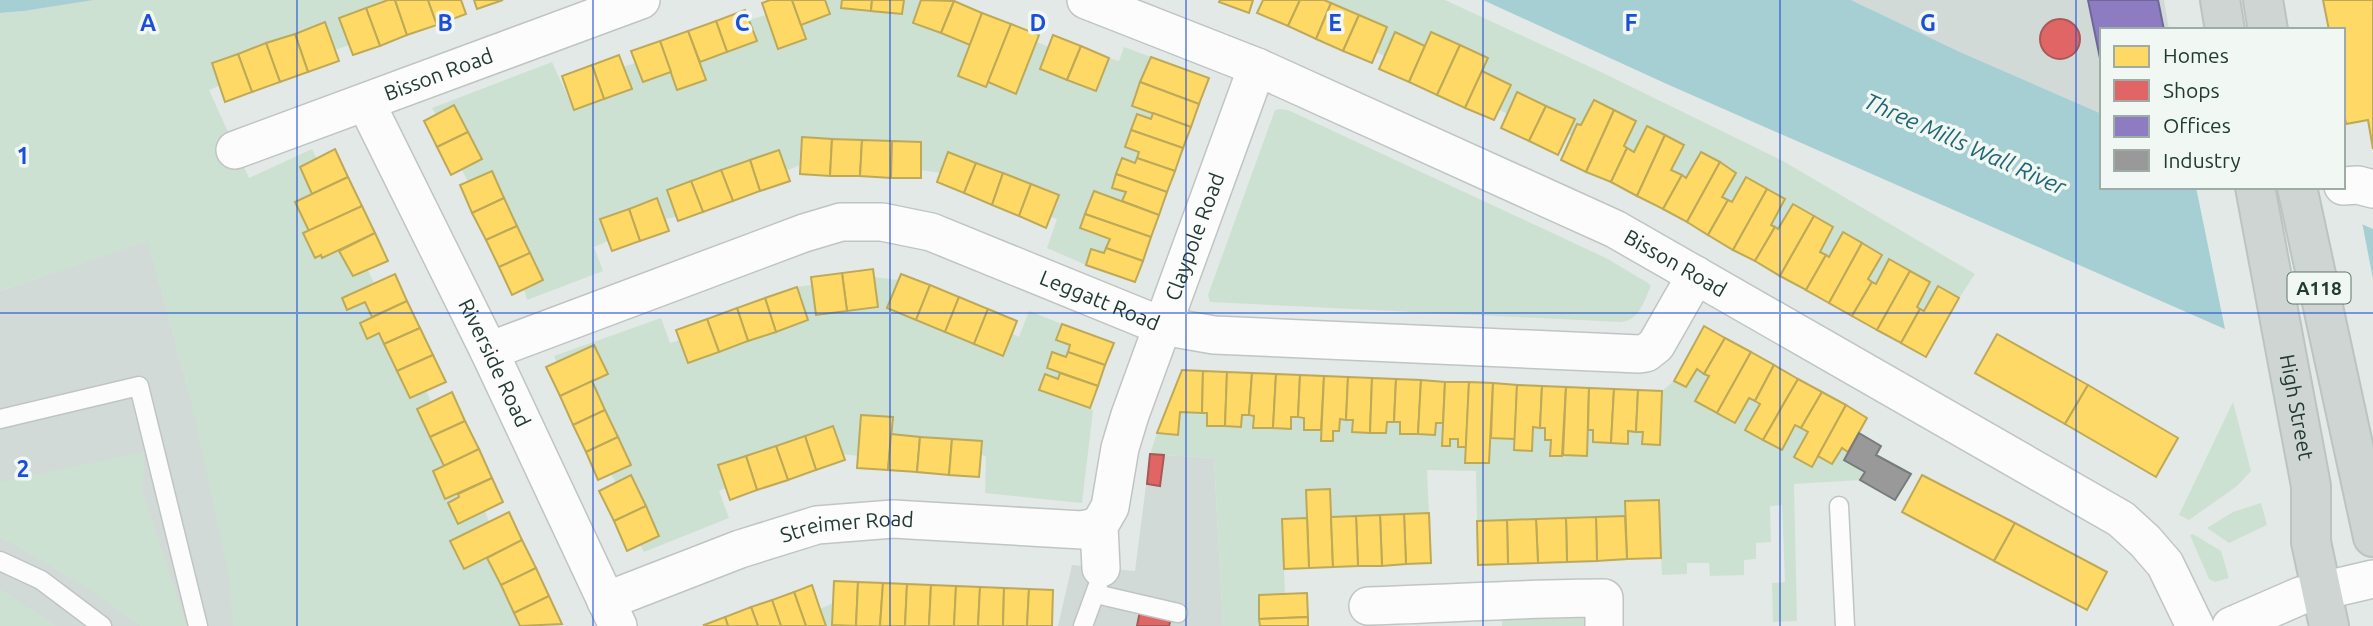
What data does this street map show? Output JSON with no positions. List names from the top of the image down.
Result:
{
  "streets": {
    "main road": ["A118", "High Street"],
    "street": [
      "Bisson Road",
      "Claypole Road",
      "Leggatt Road",
      "Riverside Road",
      "Streimer Road"
    ]
  },
  "crossings": [
    ["Bisson Road", "Claypole Road"],
    ["Bisson Road", "Leggatt Road"],
    ["Bisson Road", "Riverside Road"],
    ["Claypole Road", "Leggatt Road"],
    ["Claypole Road", "Streimer Road"],
    ["Leggatt Road", "Riverside Road"],
    ["Riverside Road", "Streimer Road"]
  ],
  "water": ["Three Mills Wall River"],
  "legend": [
    "Homes",
    "Shops",
    "Offices",
    "Industry"
  ],
  "grid": {
    "columns": [
      "A",
      "B",
      "C",
      "D",
      "E",
      "F",
      "G"
    ],
    "rows": ["1", "2"]
  }
}
